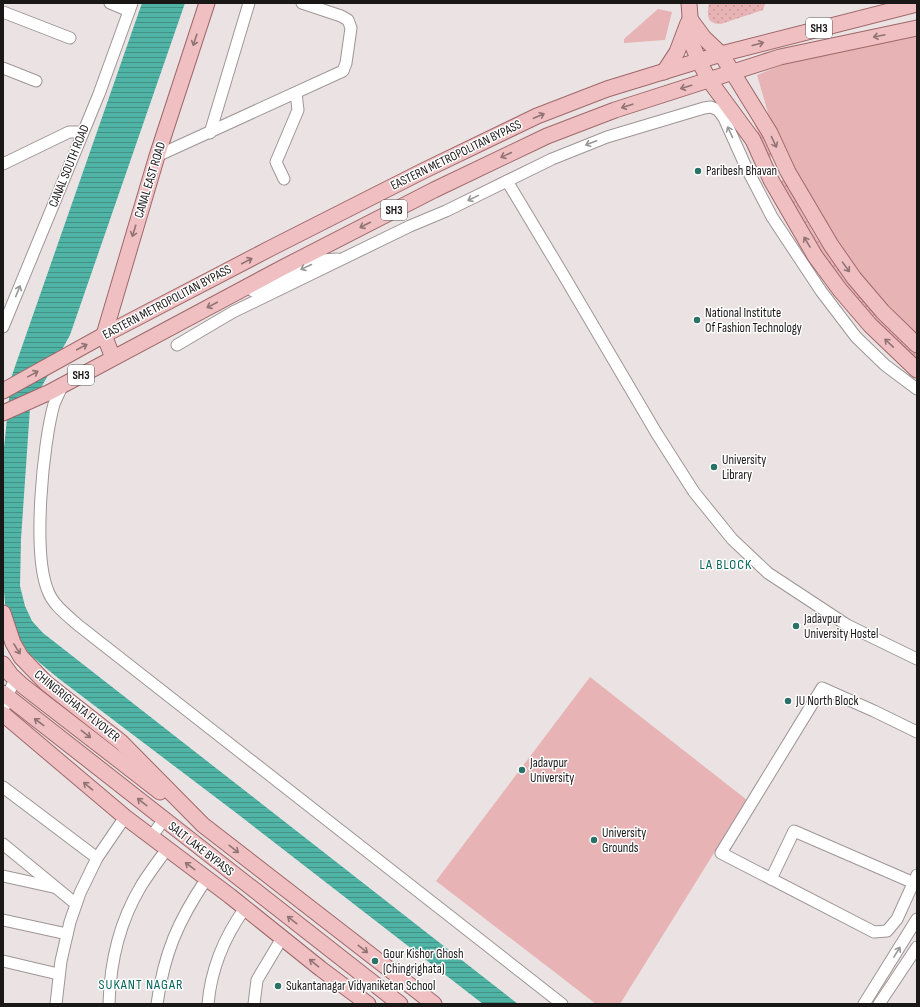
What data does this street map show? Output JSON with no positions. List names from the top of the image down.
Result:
{
  "streets": {
    "main road": [
      "SH3",
      "EASTERN METROPOLITAN BYPASS",
      "CANAL EAST ROAD",
      "CHINGRIGHATA FLYOVER",
      "SALT LAKE BYPASS"
    ],
    "street": ["CANAL SOUTH ROAD"]
  },
  "crossings": [
    ["EASTERN METROPOLITAN BYPASS", "CANAL EAST ROAD"],
    ["CHINGRIGHATA FLYOVER", "SALT LAKE BYPASS"]
  ],
  "one_way": ["CANAL SOUTH ROAD", "CANAL EAST ROAD", "CHINGRIGHATA FLYOVER"],
  "districts": ["LA BLOCK", "SUKANT NAGAR"],
  "places": [
    "Paribesh Bhavan",
    "National Institute Of Fashion Technology",
    "University Library",
    "Jadavpur University Hostel",
    "JU North Block",
    "Jadavpur University",
    "University Grounds",
    "Gour Kishor Ghosh (Chingrighata)",
    "Sukantanagar Vidyaniketan School"
  ]
}
